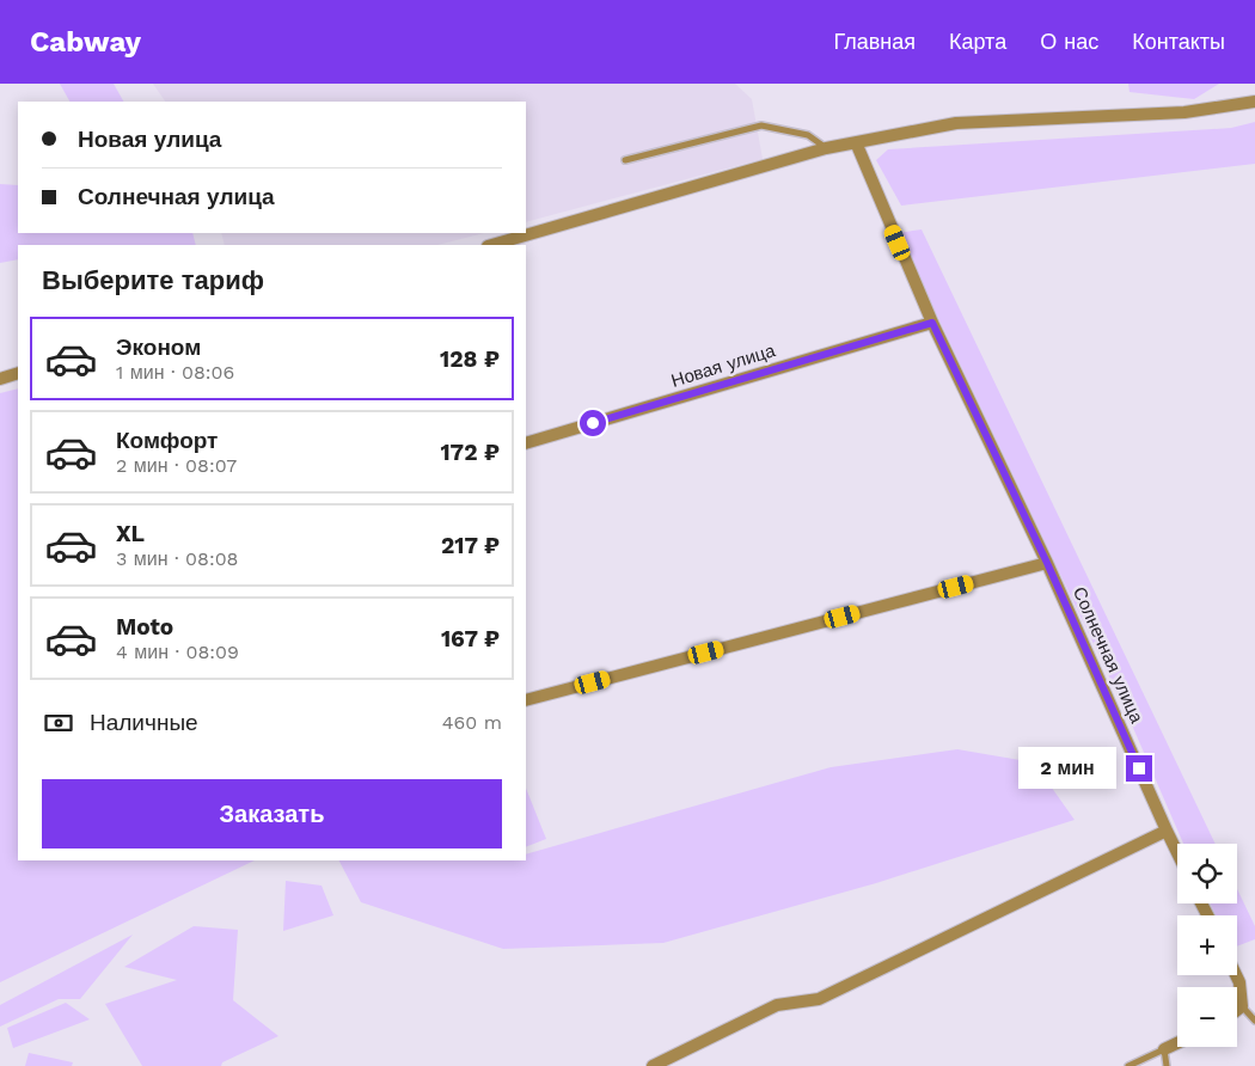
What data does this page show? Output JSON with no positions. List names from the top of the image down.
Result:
{
  "streets": {
    "street": ["Новая улица", "Солнечная улица"]
  },
  "crossings": [
    ["Новая улица", "Солнечная улица"]
  ],
  "page": {
    "header": "Cabway",
    "nav": [
      "Главная",
      "Карта",
      "О нас",
      "Контакты"
    ],
    "banner": ["Новая улица", "Солнечная улица"],
    "heading": "Выберите тариф",
    "list": [
      {
        "name": "Эконом",
        "note": "1 мин · 08:06",
        "value": "128 ₽"
      },
      {
        "name": "Комфорт",
        "note": "2 мин · 08:07",
        "value": "172 ₽"
      },
      {
        "name": "XL",
        "note": "3 мин · 08:08",
        "value": "217 ₽"
      },
      {
        "name": "Moto",
        "note": "4 мин · 08:09",
        "value": "167 ₽"
      }
    ],
    "pay": ["Наличные", "460 m"],
    "bubble": "2 мин",
    "buttons": "Заказать",
    "map_buttons": ["+", "−"]
  }
}
